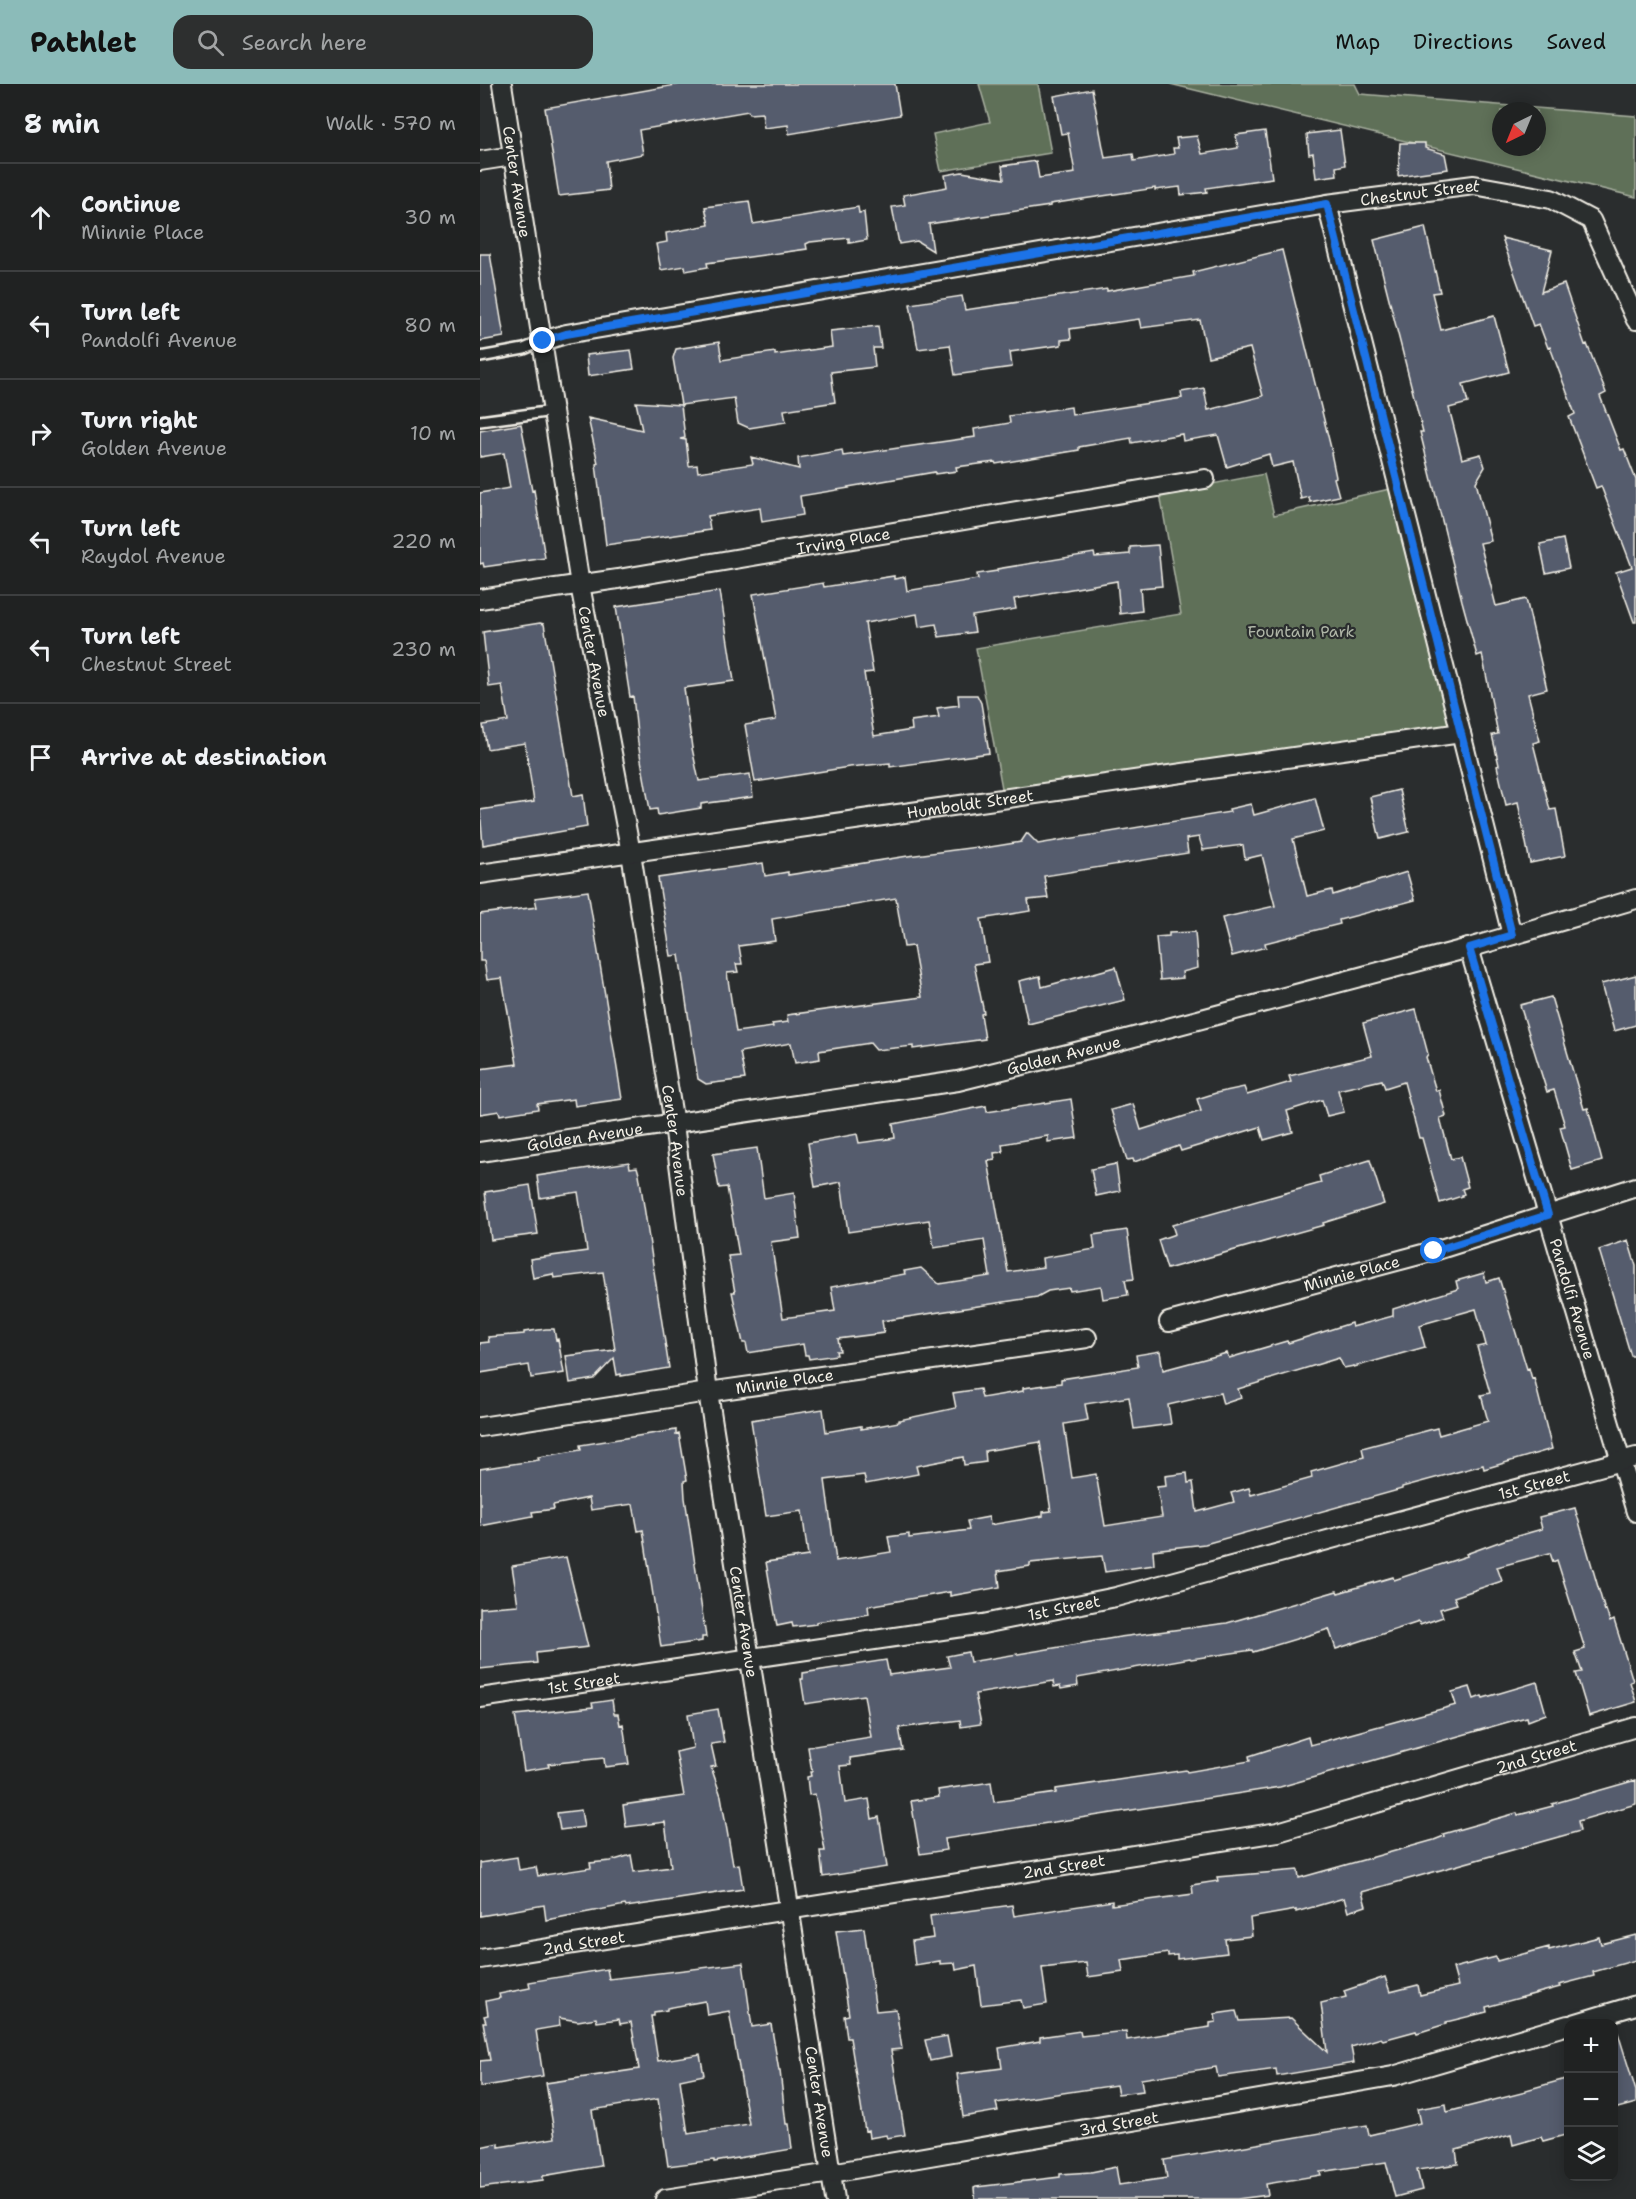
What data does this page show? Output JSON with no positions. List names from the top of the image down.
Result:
{
  "streets": {
    "street": [
      "Center Avenue",
      "Chestnut Street",
      "Irving Place",
      "Humboldt Street",
      "Golden Avenue",
      "Minnie Place",
      "Pandolfi Avenue",
      "1st Street",
      "2nd Street",
      "3rd Street"
    ]
  },
  "crossings": [
    ["Center Avenue", "Chestnut Street"],
    ["Center Avenue", "Irving Place"],
    ["Center Avenue", "Humboldt Street"],
    ["Center Avenue", "Golden Avenue"],
    ["Center Avenue", "Minnie Place"],
    ["Center Avenue", "1st Street"],
    ["Center Avenue", "2nd Street"],
    ["Center Avenue", "3rd Street"],
    ["Golden Avenue", "Pandolfi Avenue"],
    ["Minnie Place", "Pandolfi Avenue"],
    ["Pandolfi Avenue", "1st Street"]
  ],
  "parks": ["Fountain Park"],
  "north": "bottom left",
  "page": {
    "header": "Pathlet",
    "search": "Search here",
    "nav": ["Map", "Directions", "Saved"],
    "heading": ["8 min", "Walk · 570 m"],
    "list": [
      ["Continue", "Minnie Place", "30 m"],
      ["Turn left", "Pandolfi Avenue", "80 m"],
      ["Turn right", "Golden Avenue", "10 m"],
      ["Turn left", "Raydol Avenue", "220 m"],
      ["Turn left", "Chestnut Street", "230 m"],
      "Arrive at destination"
    ],
    "map_buttons": ["+", "−"]
  }
}
